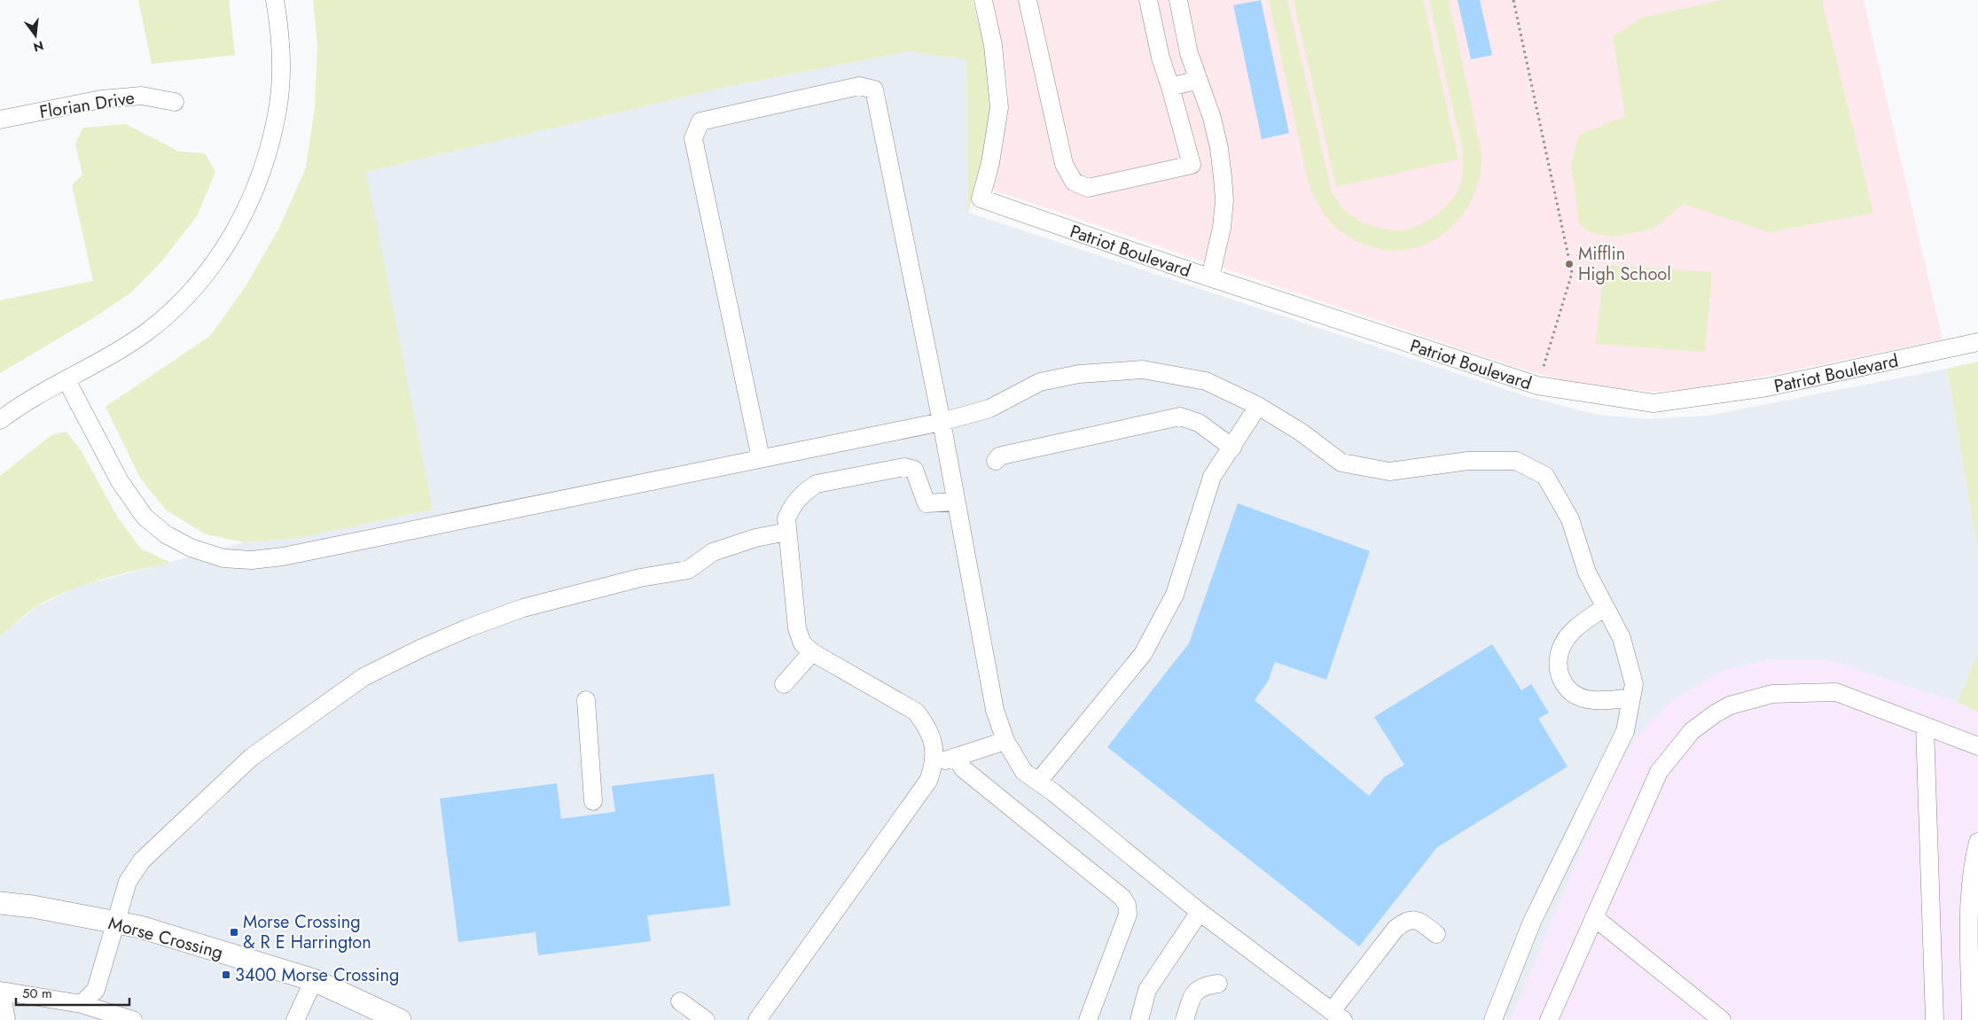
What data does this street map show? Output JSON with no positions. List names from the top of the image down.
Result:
{
  "streets": {
    "main road": ["Morse Crossing"],
    "street": ["Florian Drive", "Patriot Boulevard"]
  },
  "places": {
    "other": ["Mifflin High School"],
    "transit": ["Morse Crossing & R E Harrington", "3400 Morse Crossing"]
  },
  "scale_bar": "50 m",
  "north": "bottom"
}
